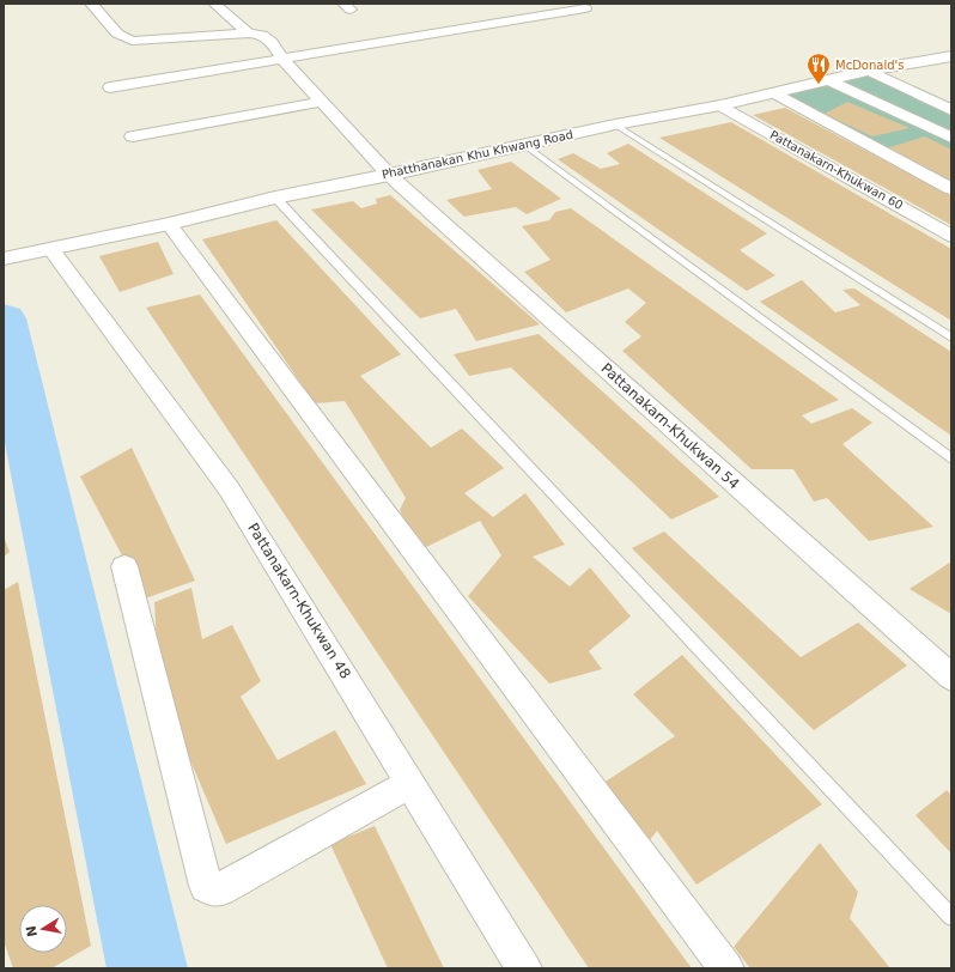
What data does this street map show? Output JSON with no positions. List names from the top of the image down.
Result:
{
  "streets": {
    "main road": ["Phatthanakan Khu Khwang Road"],
    "street": ["Pattanakarn-Khukwan 60", "Pattanakarn-Khukwan 54", "Pattanakarn-Khukwan 48"]
  },
  "crossings": [
    ["Phatthanakan Khu Khwang Road", "Pattanakarn-Khukwan 60"],
    ["Phatthanakan Khu Khwang Road", "Pattanakarn-Khukwan 54"],
    ["Phatthanakan Khu Khwang Road", "Pattanakarn-Khukwan 48"]
  ],
  "places": {
    "restaurant": ["McDonald's"]
  },
  "north": "left"
}
